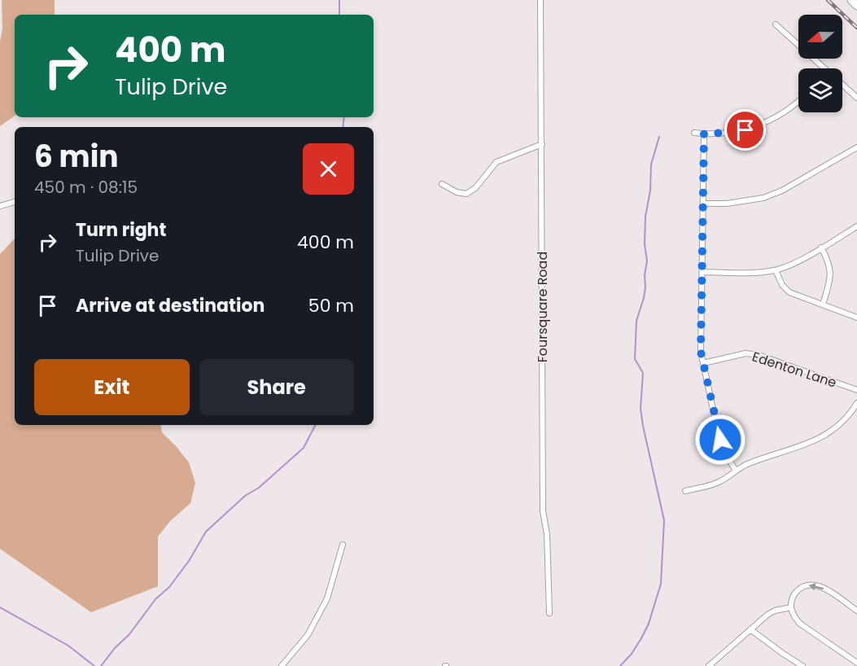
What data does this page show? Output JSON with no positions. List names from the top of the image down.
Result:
{
  "streets": {
    "street": ["Foursquare Road", "Edenton Lane"]
  },
  "north": "left",
  "page": {
    "turn": ["400 m", "Tulip Drive"],
    "heading": ["6 min", "450 m · 08:15"],
    "list": [
      {
        "name": "Turn right",
        "note": "Tulip Drive",
        "value": "400 m"
      },
      {
        "name": "Arrive at destination",
        "value": "50 m"
      }
    ],
    "buttons": ["Exit", "Share"]
  }
}
